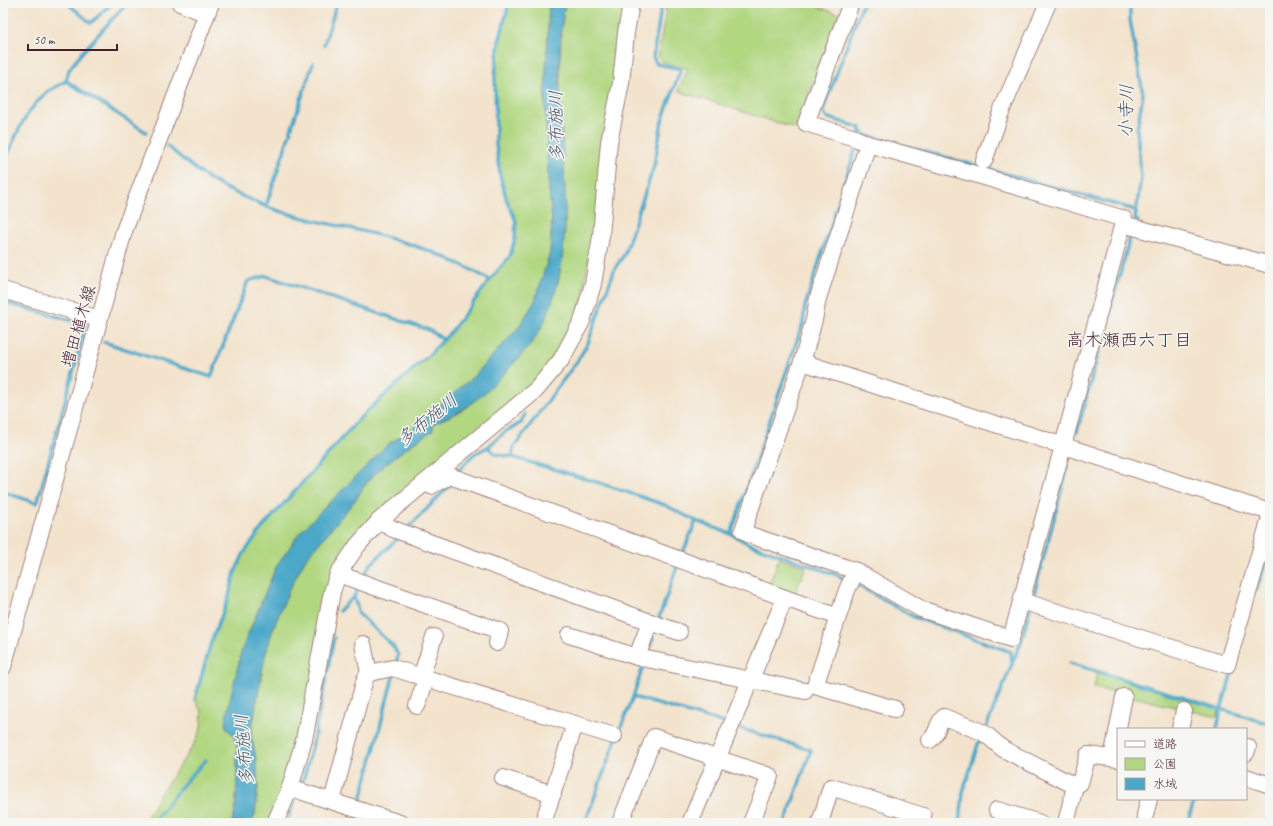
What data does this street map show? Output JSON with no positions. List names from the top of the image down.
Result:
{
  "streets": {
    "street": ["増田植木線"]
  },
  "districts": ["高木瀬西六丁目"],
  "water": ["小寺川", "多布施川"],
  "legend": ["道路", "公園", "水域"],
  "scale_bar": "50 m"
}
